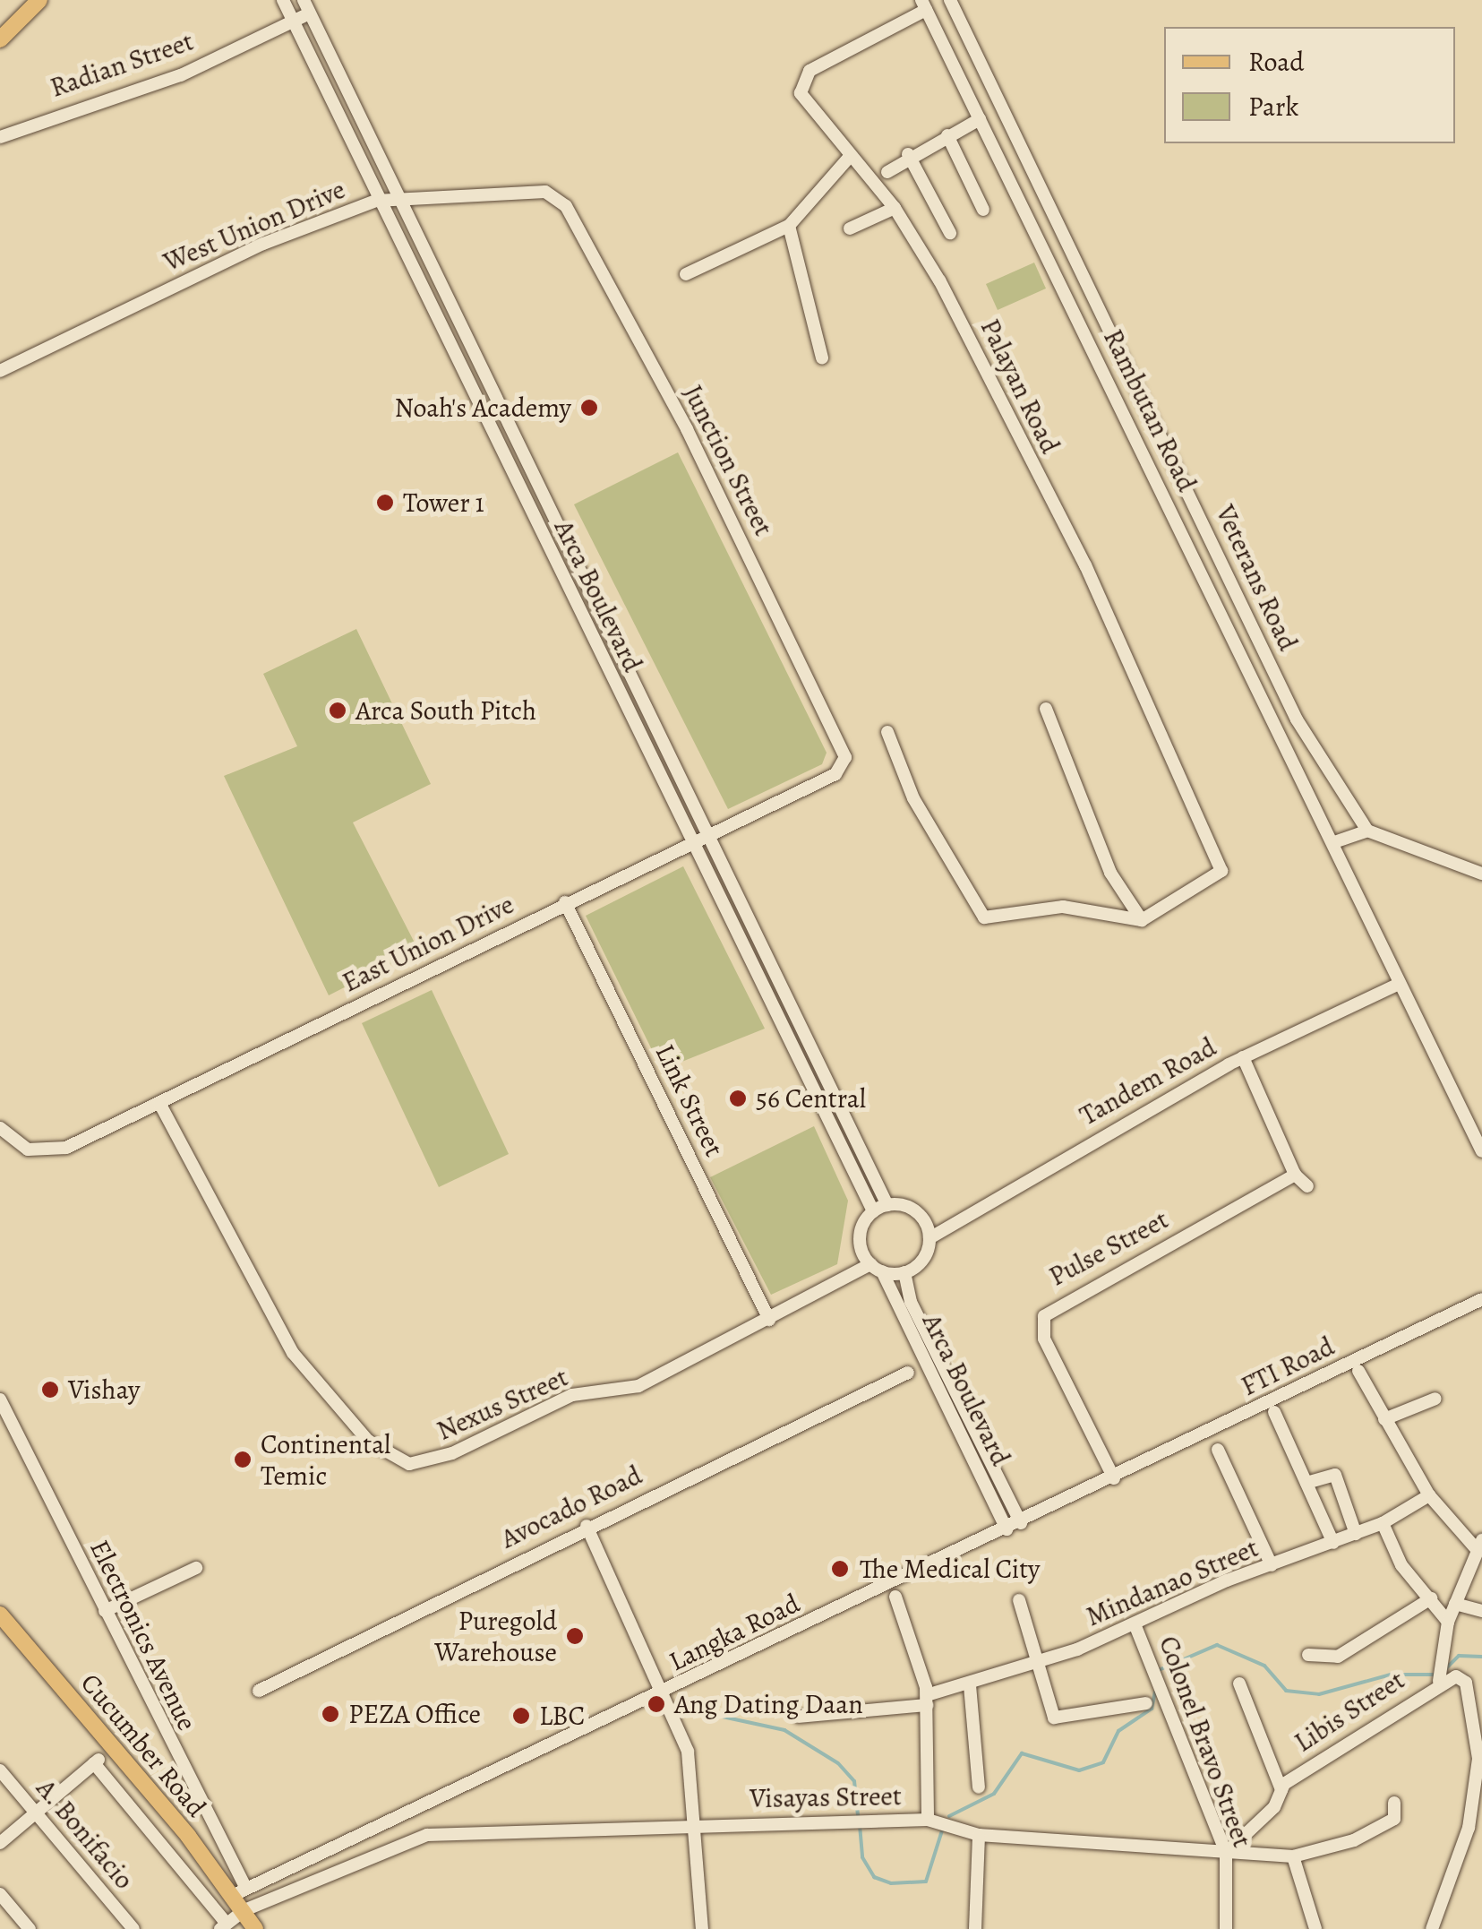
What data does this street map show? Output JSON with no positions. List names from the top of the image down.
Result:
{
  "streets": {
    "main road": ["Cucumber Road"],
    "street": [
      "Radian Street",
      "West Union Drive",
      "Palayan Road",
      "Rambutan Road",
      "Junction Street",
      "Veterans Road",
      "Arca Boulevard",
      "East Union Drive",
      "Tandem Road",
      "Link Street",
      "Pulse Street",
      "FTI Road",
      "Nexus Street",
      "Avocado Road",
      "Mindanao Street",
      "Langka Road",
      "Electronics Avenue",
      "Libis Street",
      "Colonel Bravo Street",
      "Visayas Street",
      "A. Bonifacio"
    ]
  },
  "crossings": [
    ["Radian Street", "Arca Boulevard"],
    ["West Union Drive", "Junction Street"],
    ["West Union Drive", "Arca Boulevard"],
    ["Palayan Road", "Rambutan Road"],
    ["Junction Street", "East Union Drive"],
    ["Arca Boulevard", "East Union Drive"],
    ["Arca Boulevard", "Tandem Road"],
    ["Arca Boulevard", "Nexus Street"],
    ["Arca Boulevard", "Langka Road"],
    ["East Union Drive", "Link Street"],
    ["East Union Drive", "Nexus Street"],
    ["Tandem Road", "Nexus Street"],
    ["Link Street", "Nexus Street"],
    ["Pulse Street", "FTI Road"],
    ["Pulse Street", "Langka Road"],
    ["FTI Road", "Langka Road"],
    ["Avocado Road", "Langka Road"],
    ["Mindanao Street", "Colonel Bravo Street"],
    ["Langka Road", "Electronics Avenue"],
    ["Langka Road", "Cucumber Road"],
    ["Electronics Avenue", "Cucumber Road"],
    ["Libis Street", "Colonel Bravo Street"],
    ["Libis Street", "Visayas Street"],
    ["Colonel Bravo Street", "Visayas Street"],
    ["Cucumber Road", "Visayas Street"]
  ],
  "places": [
    "Noah's Academy",
    "Tower 1",
    "Arca South Pitch",
    "56 Central",
    "Vishay",
    "Continental Temic",
    "The Medical City",
    "Puregold Warehouse",
    "Ang Dating Daan",
    "PEZA Office",
    "LBC"
  ],
  "legend": ["Road", "Park"]
}
